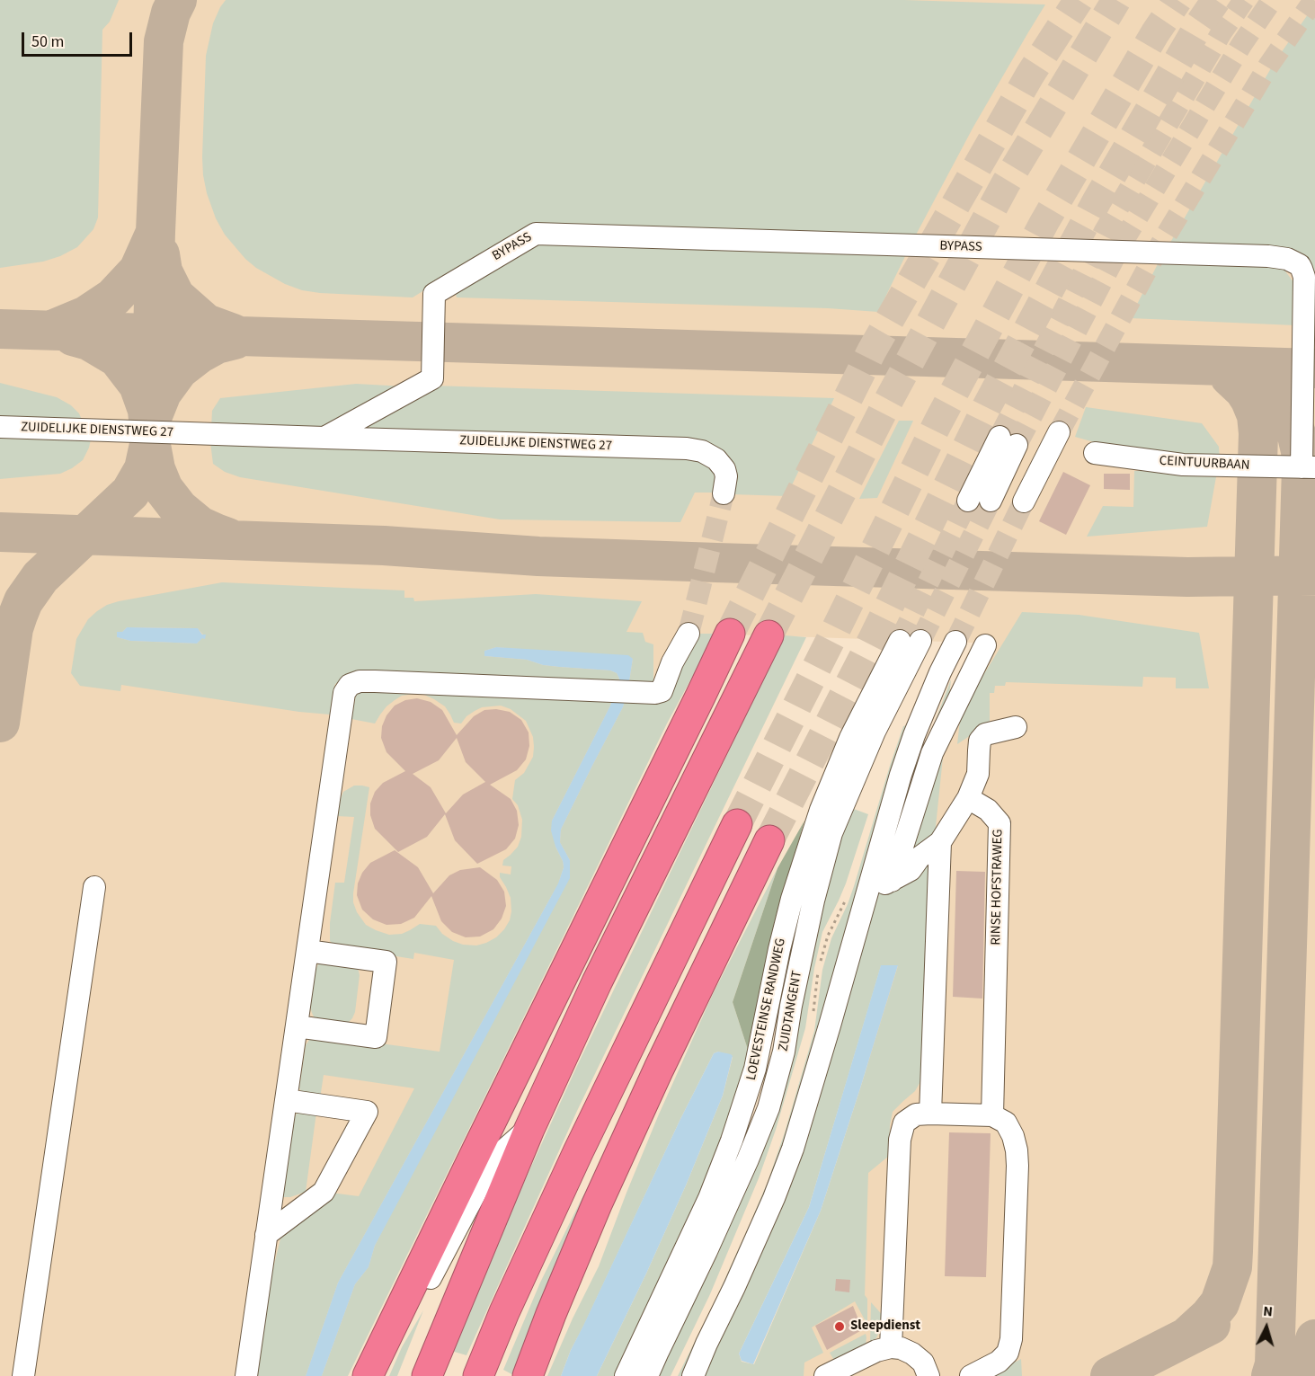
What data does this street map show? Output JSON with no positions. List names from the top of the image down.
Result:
{
  "streets": {
    "street": [
      "BYPASS",
      "ZUIDELIJKE DIENSTWEG 27",
      "CEINTUURBAAN",
      "RINSE HOFSTRAWEG",
      "LOEVESTEINSE RANDWEG",
      "ZUIDTANGENT"
    ]
  },
  "crossings": [
    ["BYPASS", "ZUIDELIJKE DIENSTWEG 27"],
    ["BYPASS", "CEINTUURBAAN"],
    ["LOEVESTEINSE RANDWEG", "ZUIDTANGENT"]
  ],
  "places": ["Sleepdienst"],
  "scale_bar": "50 m",
  "north": "top"
}
